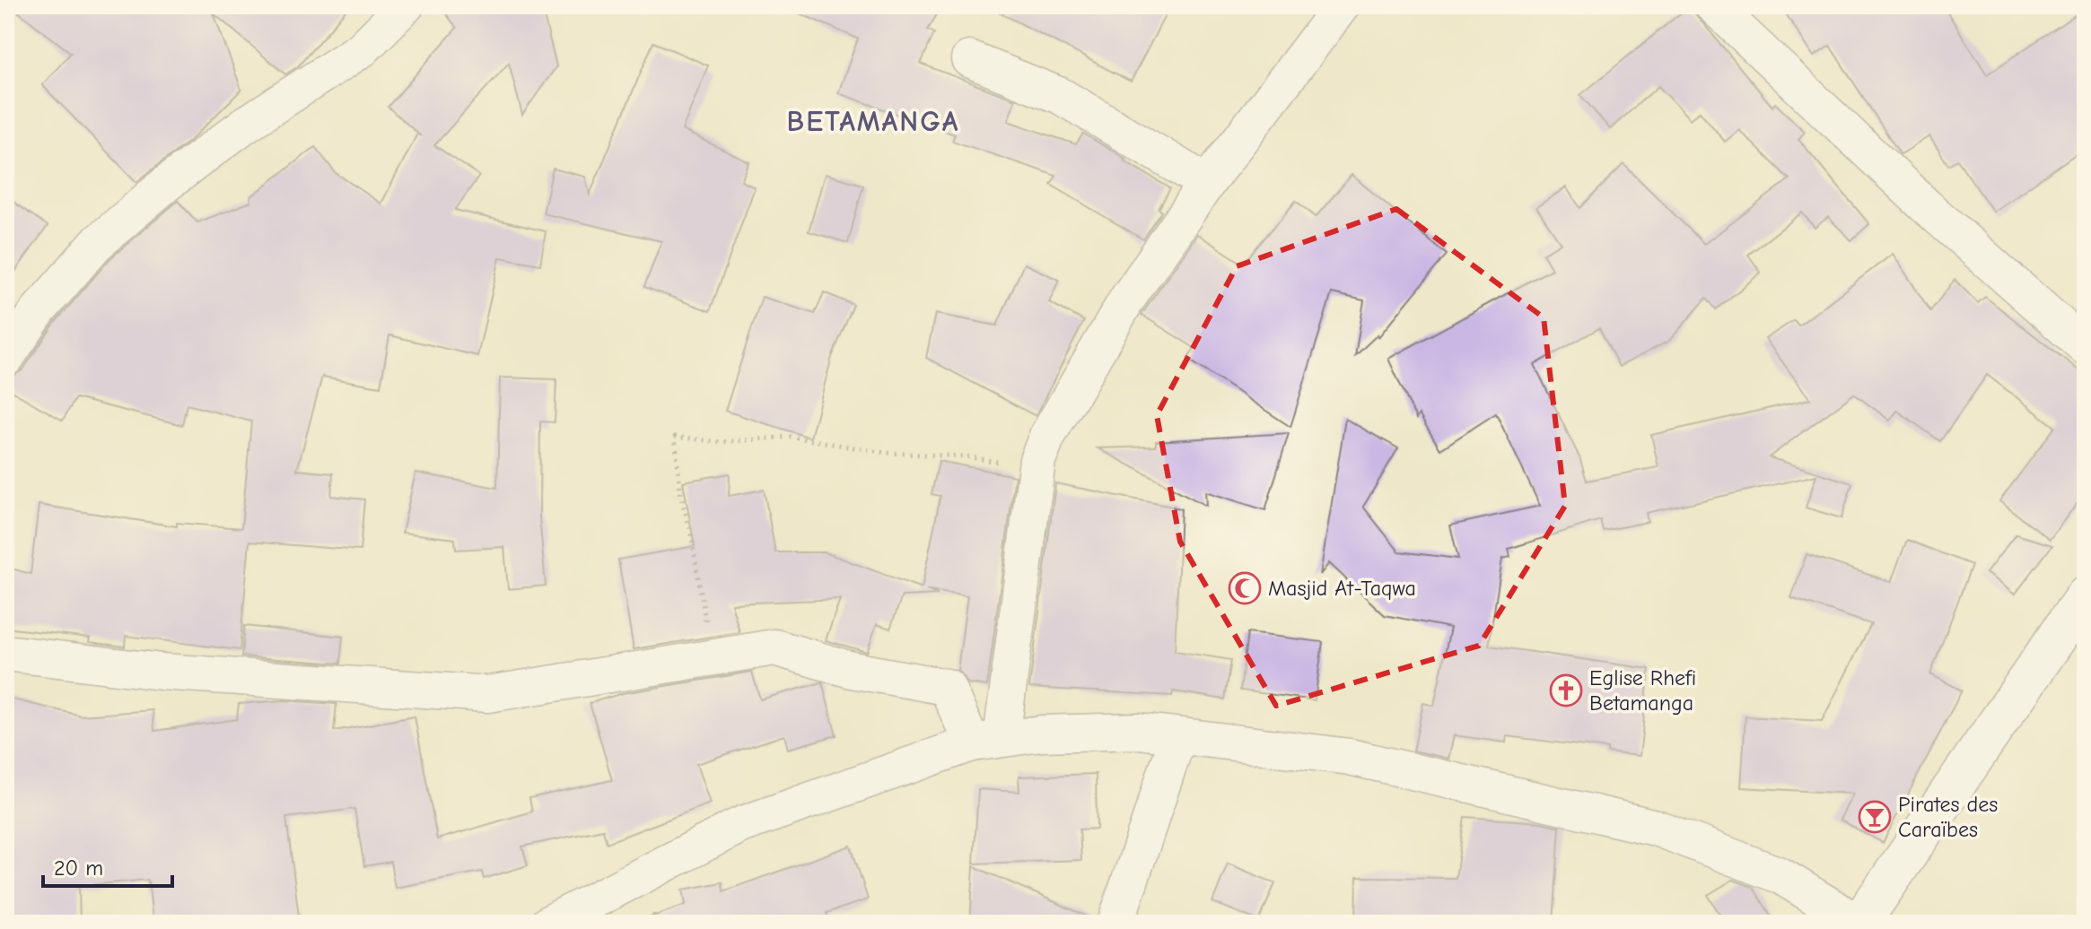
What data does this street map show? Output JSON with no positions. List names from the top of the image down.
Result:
{
  "districts": ["BETAMANGA"],
  "places": {
    "mosque": ["Masjid At-Taqwa"],
    "church": ["Eglise Rhefi Betamanga"],
    "bar": ["Pirates des Caraïbes"]
  },
  "scale_bar": "20 m"
}
